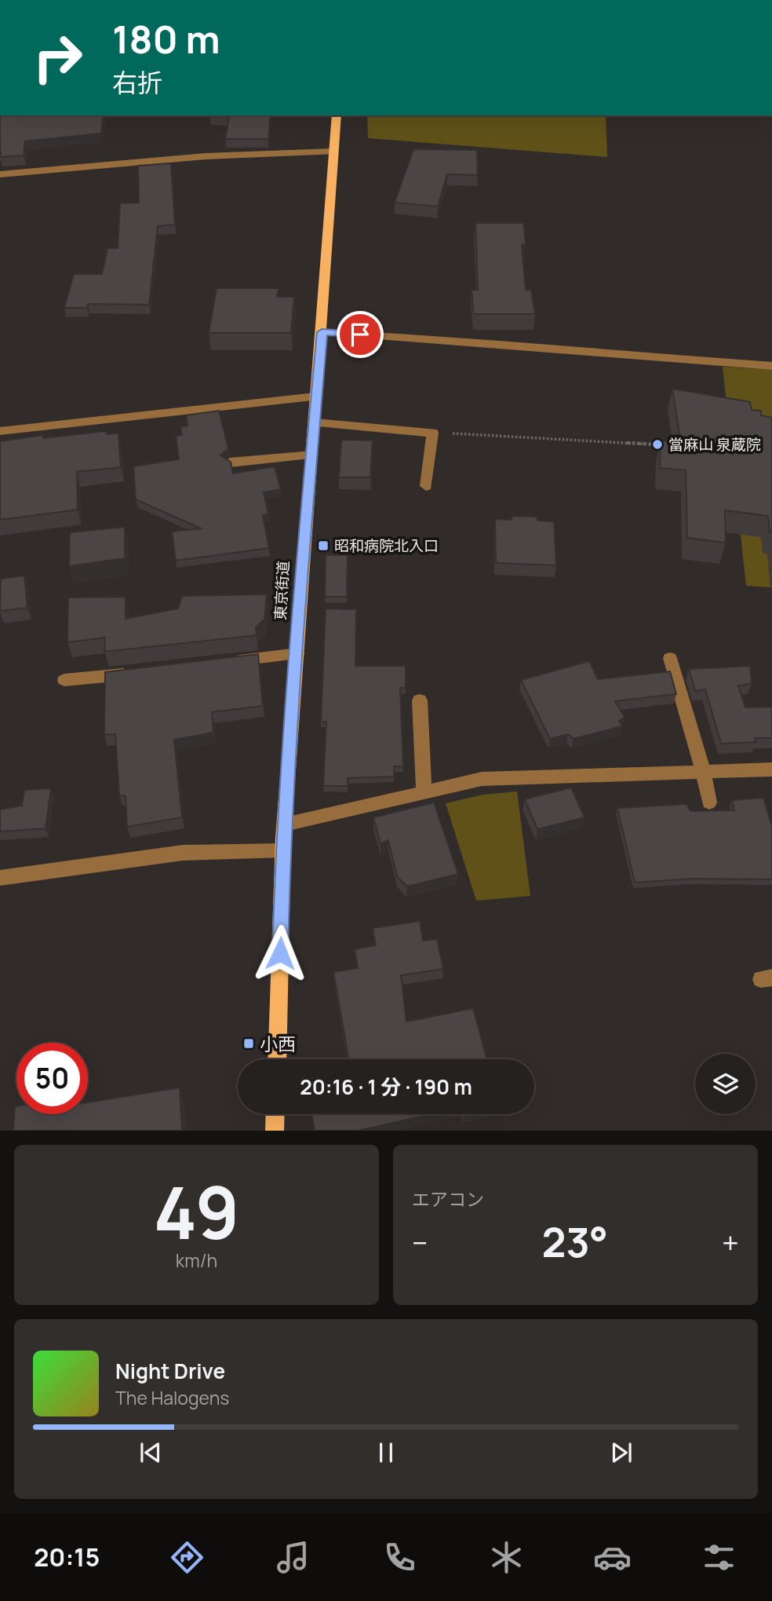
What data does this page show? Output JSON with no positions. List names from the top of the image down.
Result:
{
  "streets": {
    "main road": ["東京街道"]
  },
  "places": {
    "other": ["當麻山 泉蔵院"],
    "transit": ["昭和病院北入口", "小西"]
  },
  "page": {
    "turn": ["180 m", "右折"],
    "limit": "50",
    "trip": "20:16 · 1 分 · 190 m",
    "tile": [
      ["49", "km/h"],
      "エアコン"
    ],
    "heat": ["−", "23°", "+"],
    "song": ["Night Drive", "The Halogens"],
    "tabs": "20:15"
  }
}
